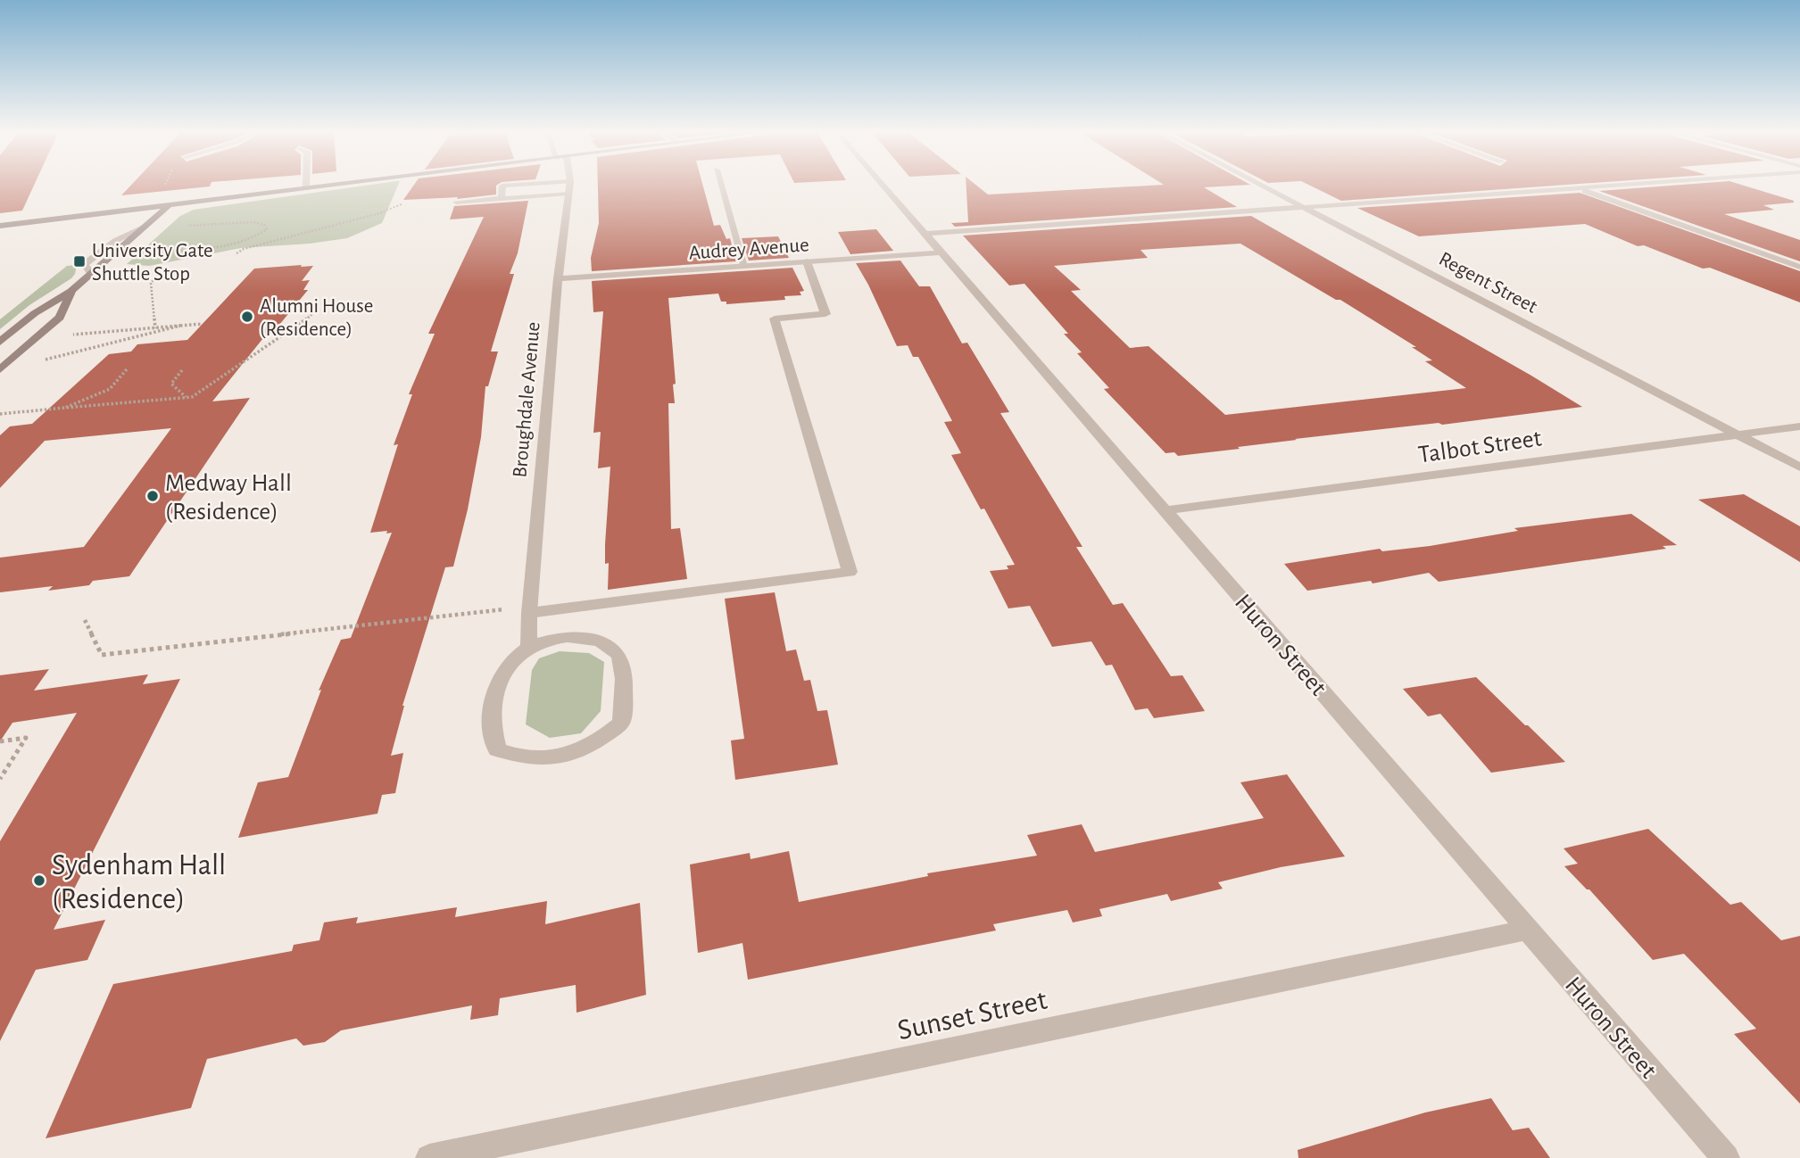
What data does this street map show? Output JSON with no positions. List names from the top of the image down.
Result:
{
  "streets": {
    "street": [
      "Audrey Avenue",
      "Regent Street",
      "Broughdale Avenue",
      "Talbot Street",
      "Huron Street",
      "Sunset Street"
    ]
  },
  "crossings": [
    ["Audrey Avenue", "Broughdale Avenue"],
    ["Audrey Avenue", "Huron Street"],
    ["Regent Street", "Talbot Street"],
    ["Talbot Street", "Huron Street"],
    ["Huron Street", "Sunset Street"]
  ],
  "places": {
    "transit": ["University Gate Shuttle Stop"],
    "other": ["Alumni House (Residence)", "Medway Hall (Residence)", "Sydenham Hall (Residence)"]
  }
}
